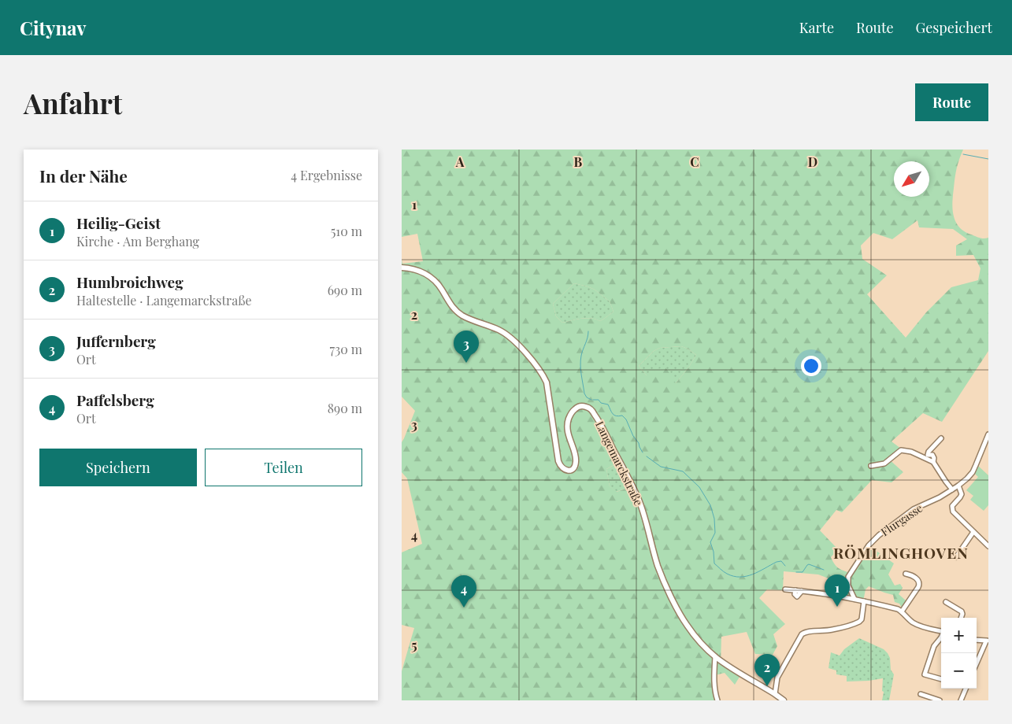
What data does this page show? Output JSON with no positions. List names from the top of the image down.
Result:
{
  "streets": {
    "main road": ["Langemarckstraße"],
    "street": ["Flurgasse"]
  },
  "districts": ["RÖMLINGHOVEN"],
  "north": "bottom left",
  "page": {
    "header": "Citynav",
    "nav": ["Karte", "Route", "Gespeichert"],
    "buttons": [
      "Route",
      ["Speichern", "Teilen"]
    ],
    "title": "Anfahrt",
    "heading": ["In der Nähe", "4 Ergebnisse"],
    "list": [
      {
        "mark": "1",
        "name": "Heilig-Geist",
        "note": "Kirche · Am Berghang",
        "value": "510 m"
      },
      {
        "mark": "2",
        "name": "Humbroichweg",
        "note": "Haltestelle · Langemarckstraße",
        "value": "690 m"
      },
      {
        "mark": "3",
        "name": "Juffernberg",
        "note": "Ort",
        "value": "730 m"
      },
      {
        "mark": "4",
        "name": "Paffelsberg",
        "note": "Ort",
        "value": "890 m"
      }
    ],
    "pins": [
      "3",
      "1",
      "4",
      "2"
    ],
    "map_buttons": ["+", "−"]
  },
  "grid": {
    "columns": [
      "A",
      "B",
      "C",
      "D"
    ],
    "rows": [
      "1",
      "2",
      "3",
      "4",
      "5"
    ]
  }
}
